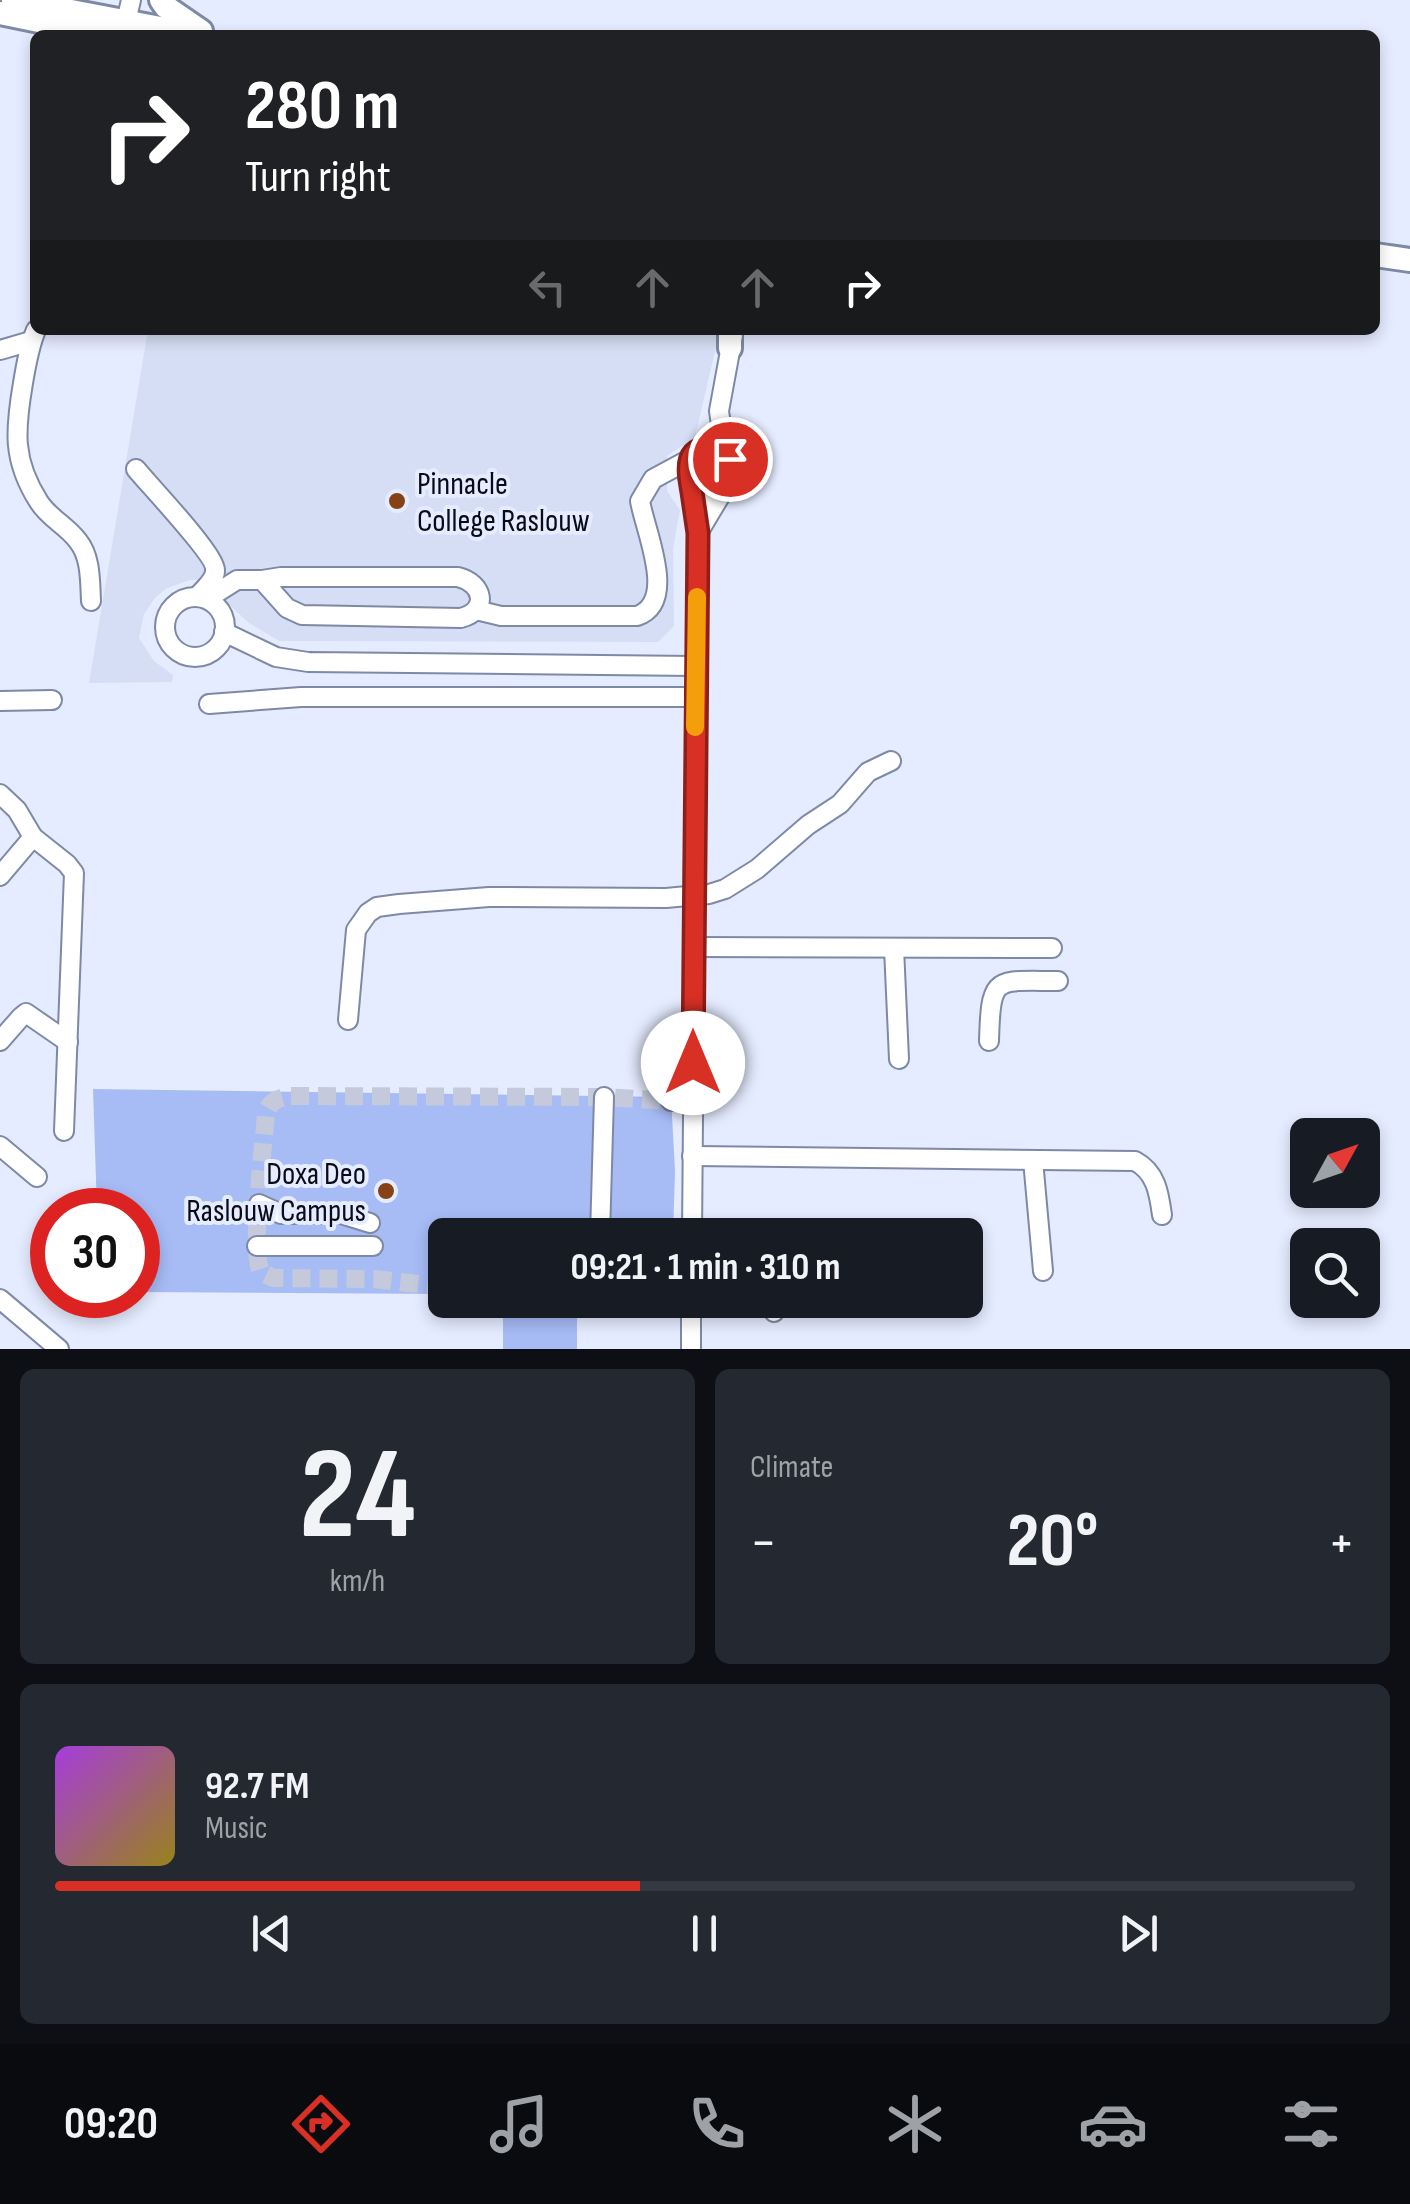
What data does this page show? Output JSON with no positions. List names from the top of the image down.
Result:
{
  "places": ["Pinnacle College Raslouw", "Doxa Deo Raslouw Campus"],
  "north": "top right",
  "page": {
    "turn": ["280 m", "Turn right"],
    "limit": "30",
    "trip": "09:21 · 1 min · 310 m",
    "tile": [
      ["24", "km/h"],
      "Climate"
    ],
    "heat": ["−", "20°", "+"],
    "song": ["92.7 FM", "Music"],
    "tabs": "09:20"
  }
}
